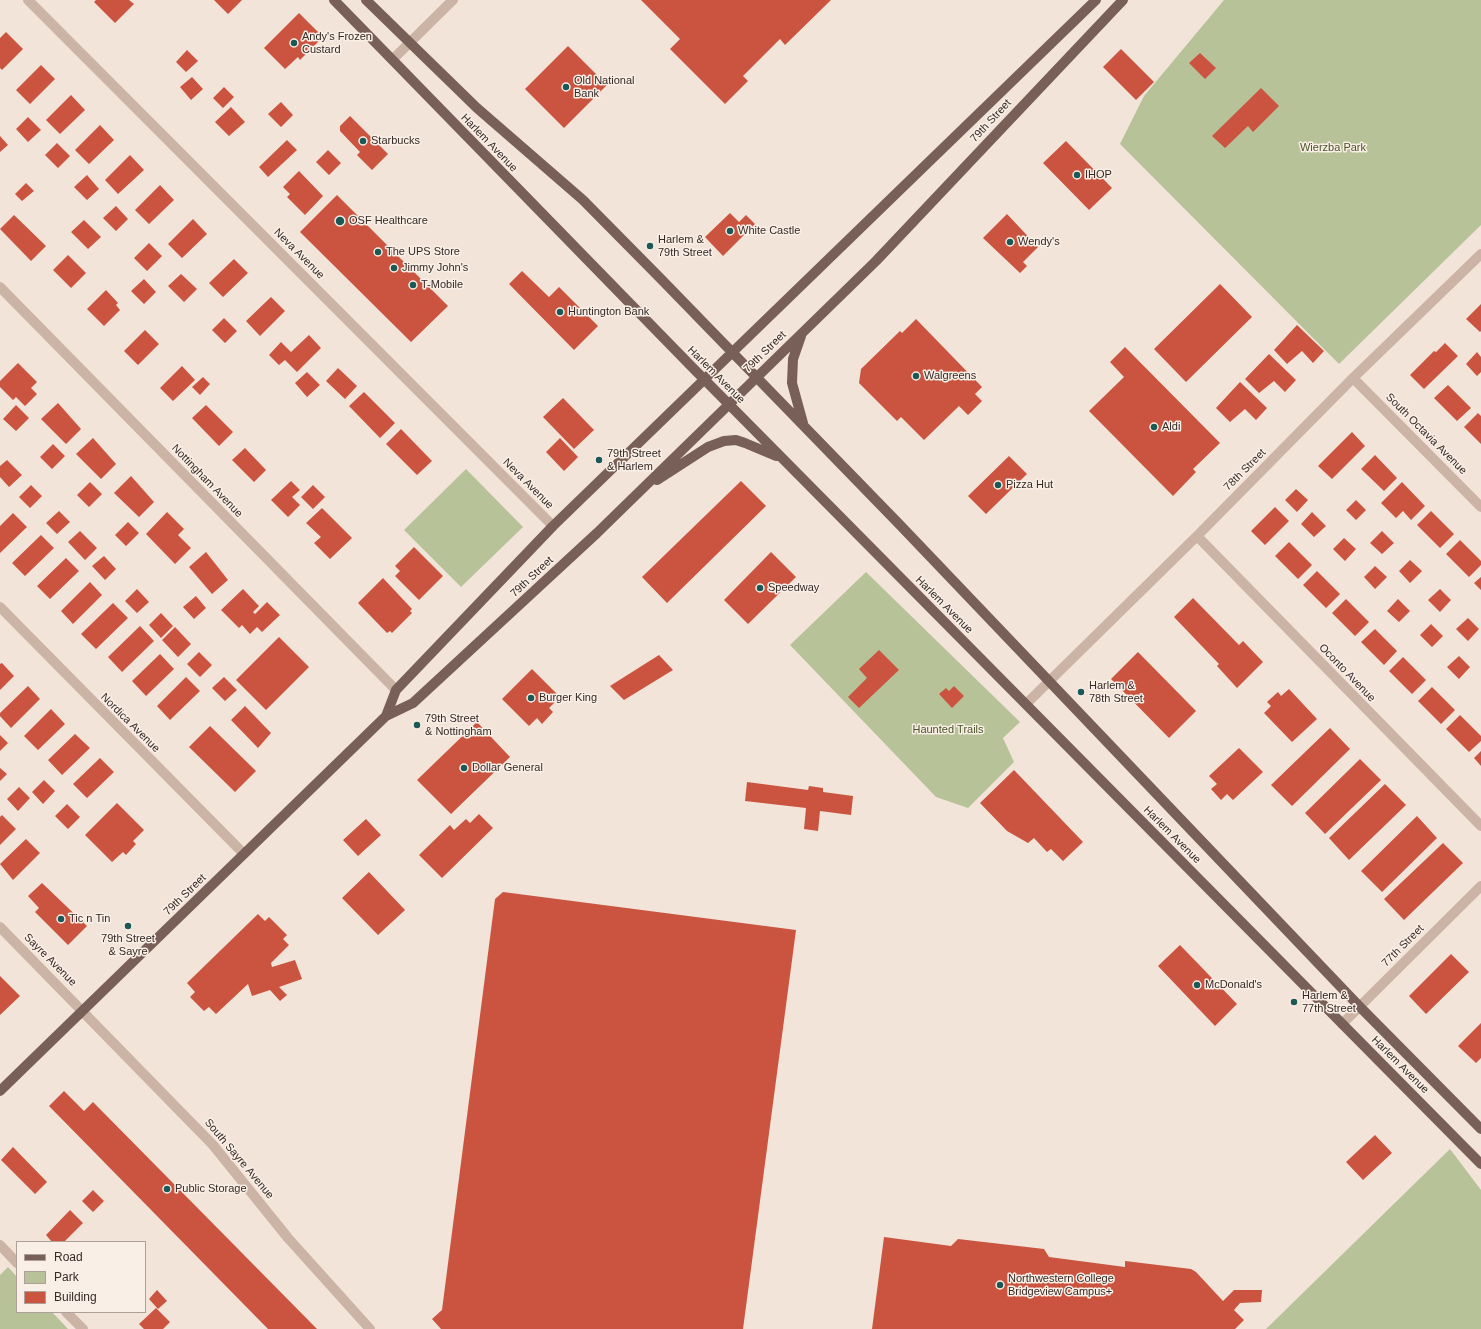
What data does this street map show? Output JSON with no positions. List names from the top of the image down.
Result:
{
  "streets": {
    "main road": ["79th Street", "Harlem Avenue"],
    "street": [
      "Neva Avenue",
      "South Octavia Avenue",
      "78th Street",
      "Nottingham Avenue",
      "Oconto Avenue",
      "Nordica Avenue",
      "77th Street",
      "Sayre Avenue",
      "South Sayre Avenue"
    ]
  },
  "crossings": [
    ["79th Street", "Harlem Avenue"],
    ["79th Street", "Neva Avenue"],
    ["79th Street", "Nottingham Avenue"],
    ["79th Street", "Nordica Avenue"],
    ["79th Street", "Sayre Avenue"],
    ["79th Street", "South Sayre Avenue"],
    ["Harlem Avenue", "78th Street"],
    ["Harlem Avenue", "77th Street"],
    ["South Octavia Avenue", "78th Street"],
    ["78th Street", "Oconto Avenue"],
    ["Sayre Avenue", "South Sayre Avenue"]
  ],
  "parks": ["Wierzba Park", "Haunted Trails"],
  "places": [
    "Andy's Frozen Custard",
    "Old National Bank",
    "Starbucks",
    "IHOP",
    "OSF Healthcare",
    "White Castle",
    "Wendy's",
    "Harlem & 79th Street",
    "The UPS Store",
    "Jimmy John's",
    "T-Mobile",
    "Huntington Bank",
    "Walgreens",
    "Aldi",
    "79th Street & Harlem",
    "Pizza Hut",
    "Speedway",
    "Harlem & 78th Street",
    "Burger King",
    "79th Street & Nottingham",
    "Dollar General",
    "Tic n Tin",
    "79th Street & Sayre",
    "McDonald's",
    "Harlem & 77th Street",
    "Public Storage",
    "Northwestern College Bridgeview Campus+"
  ],
  "legend": ["Road", "Park", "Building"]
}
